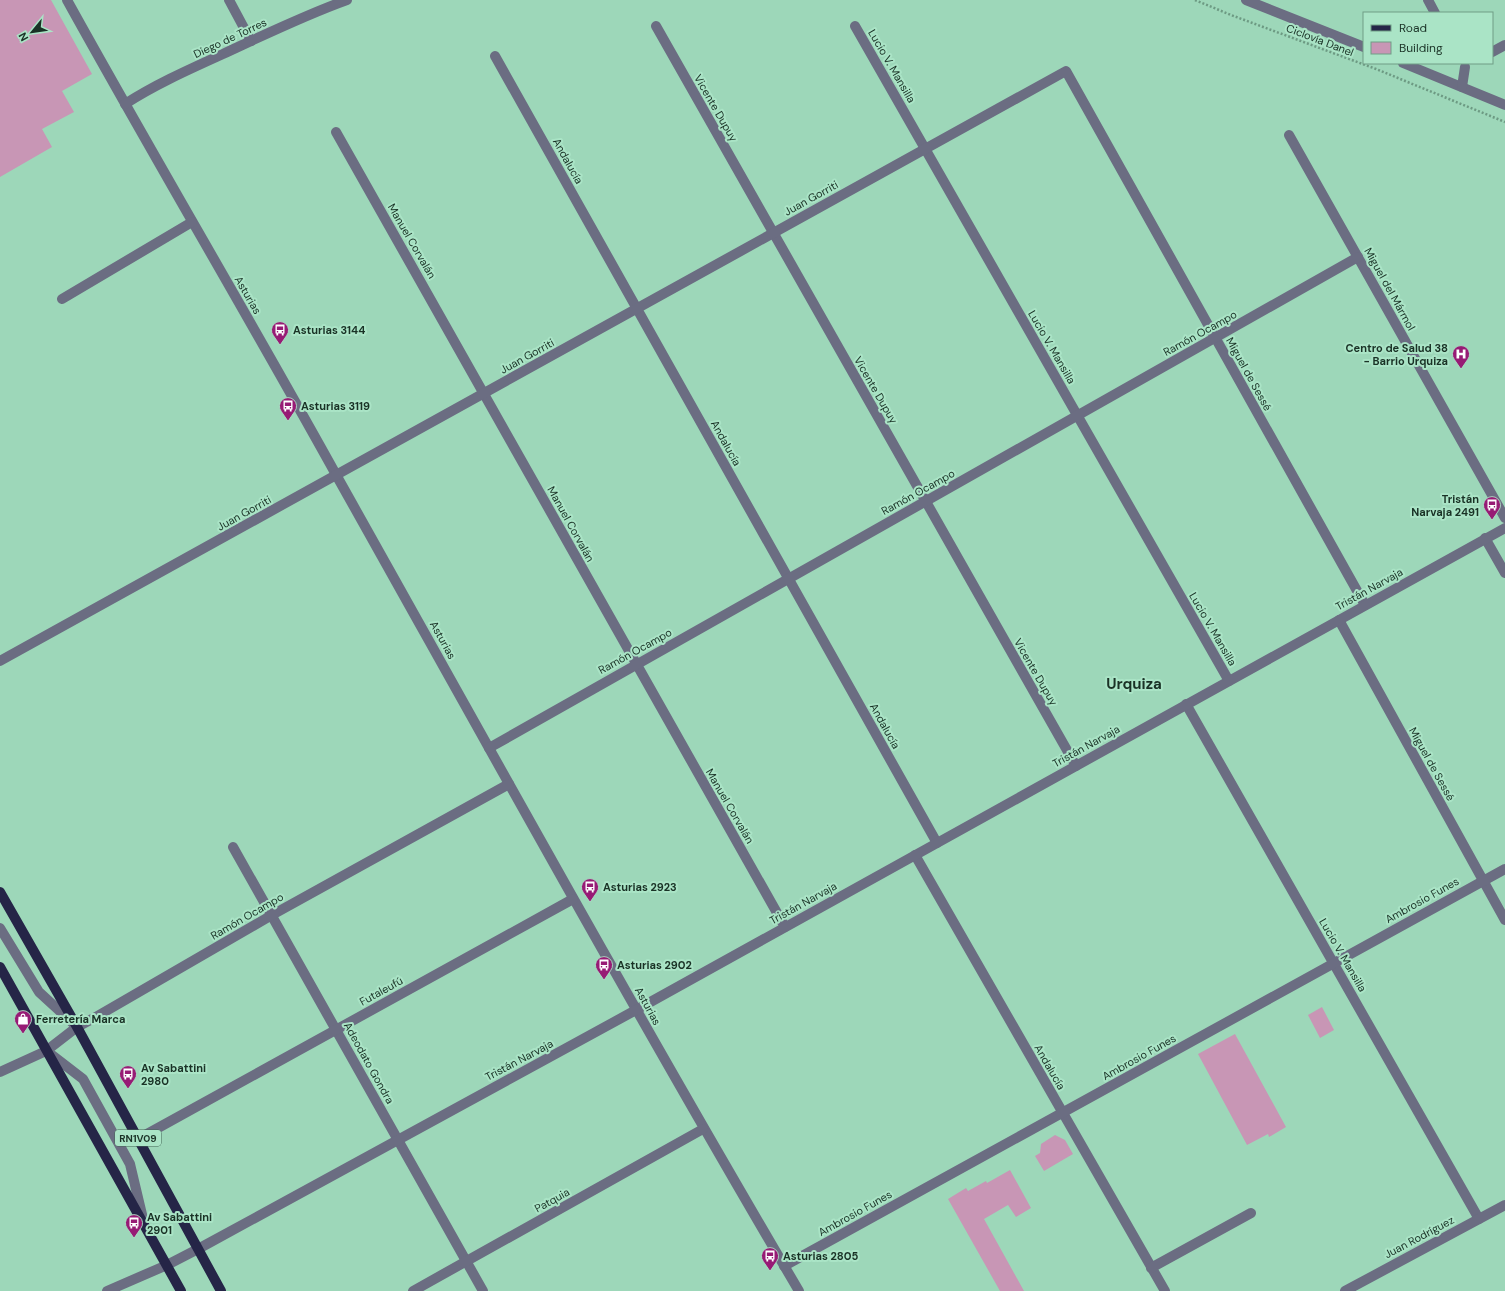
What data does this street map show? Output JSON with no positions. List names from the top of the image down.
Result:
{
  "streets": {
    "main road": ["RN1V09"],
    "street": [
      "Diego de Torres",
      "Lucio V. Mansilla",
      "Vicente Dupuy",
      "Andalucía",
      "Juan Gorriti",
      "Manuel Corvalán",
      "Miguel del Mármol",
      "Asturias",
      "Ramón Ocampo",
      "Miguel de Sessé",
      "Tristán Narvaja",
      "Ambrosio Funes",
      "Futaleufú",
      "Adeodato Gondra",
      "Patquia",
      "Juan Rodríguez"
    ],
    "path": ["Ciclovía Danel"]
  },
  "crossings": [
    ["Diego de Torres", "Asturias"],
    ["Lucio V. Mansilla", "Juan Gorriti"],
    ["Lucio V. Mansilla", "Ramón Ocampo"],
    ["Lucio V. Mansilla", "Tristán Narvaja"],
    ["Lucio V. Mansilla", "Ambrosio Funes"],
    ["Lucio V. Mansilla", "Juan Rodríguez"],
    ["Vicente Dupuy", "Juan Gorriti"],
    ["Vicente Dupuy", "Ramón Ocampo"],
    ["Vicente Dupuy", "Tristán Narvaja"],
    ["Andalucía", "Juan Gorriti"],
    ["Andalucía", "Ramón Ocampo"],
    ["Andalucía", "Tristán Narvaja"],
    ["Andalucía", "Ambrosio Funes"],
    ["Juan Gorriti", "Manuel Corvalán"],
    ["Juan Gorriti", "Asturias"],
    ["Juan Gorriti", "Miguel de Sessé"],
    ["Manuel Corvalán", "Ramón Ocampo"],
    ["Manuel Corvalán", "Tristán Narvaja"],
    ["Miguel del Mármol", "Ramón Ocampo"],
    ["Asturias", "Ramón Ocampo"],
    ["Asturias", "Tristán Narvaja"],
    ["Asturias", "Ambrosio Funes"],
    ["Asturias", "Futaleufú"],
    ["Asturias", "Patquia"],
    ["Ramón Ocampo", "Miguel de Sessé"],
    ["Ramón Ocampo", "Adeodato Gondra"],
    ["Ramón Ocampo", "RN1V09"],
    ["Miguel de Sessé", "Tristán Narvaja"],
    ["Miguel de Sessé", "Ambrosio Funes"],
    ["Tristán Narvaja", "Adeodato Gondra"],
    ["Tristán Narvaja", "RN1V09"],
    ["Futaleufú", "Adeodato Gondra"],
    ["Futaleufú", "RN1V09"],
    ["Adeodato Gondra", "Patquia"]
  ],
  "districts": ["Urquiza"],
  "places": {
    "bus stop": [
      "Asturias 3144",
      "Asturias 3119",
      "Tristán Narvaja 2491",
      "Asturias 2923",
      "Asturias 2902",
      "Av Sabattini 2980",
      "Av Sabattini 2901",
      "Asturias 2805"
    ],
    "hospital": ["Centro de Salud 38 - Barrio Urquiza"],
    "shop": ["Ferretería Marca"]
  },
  "legend": ["Road", "Building"],
  "north": "bottom left"
}
